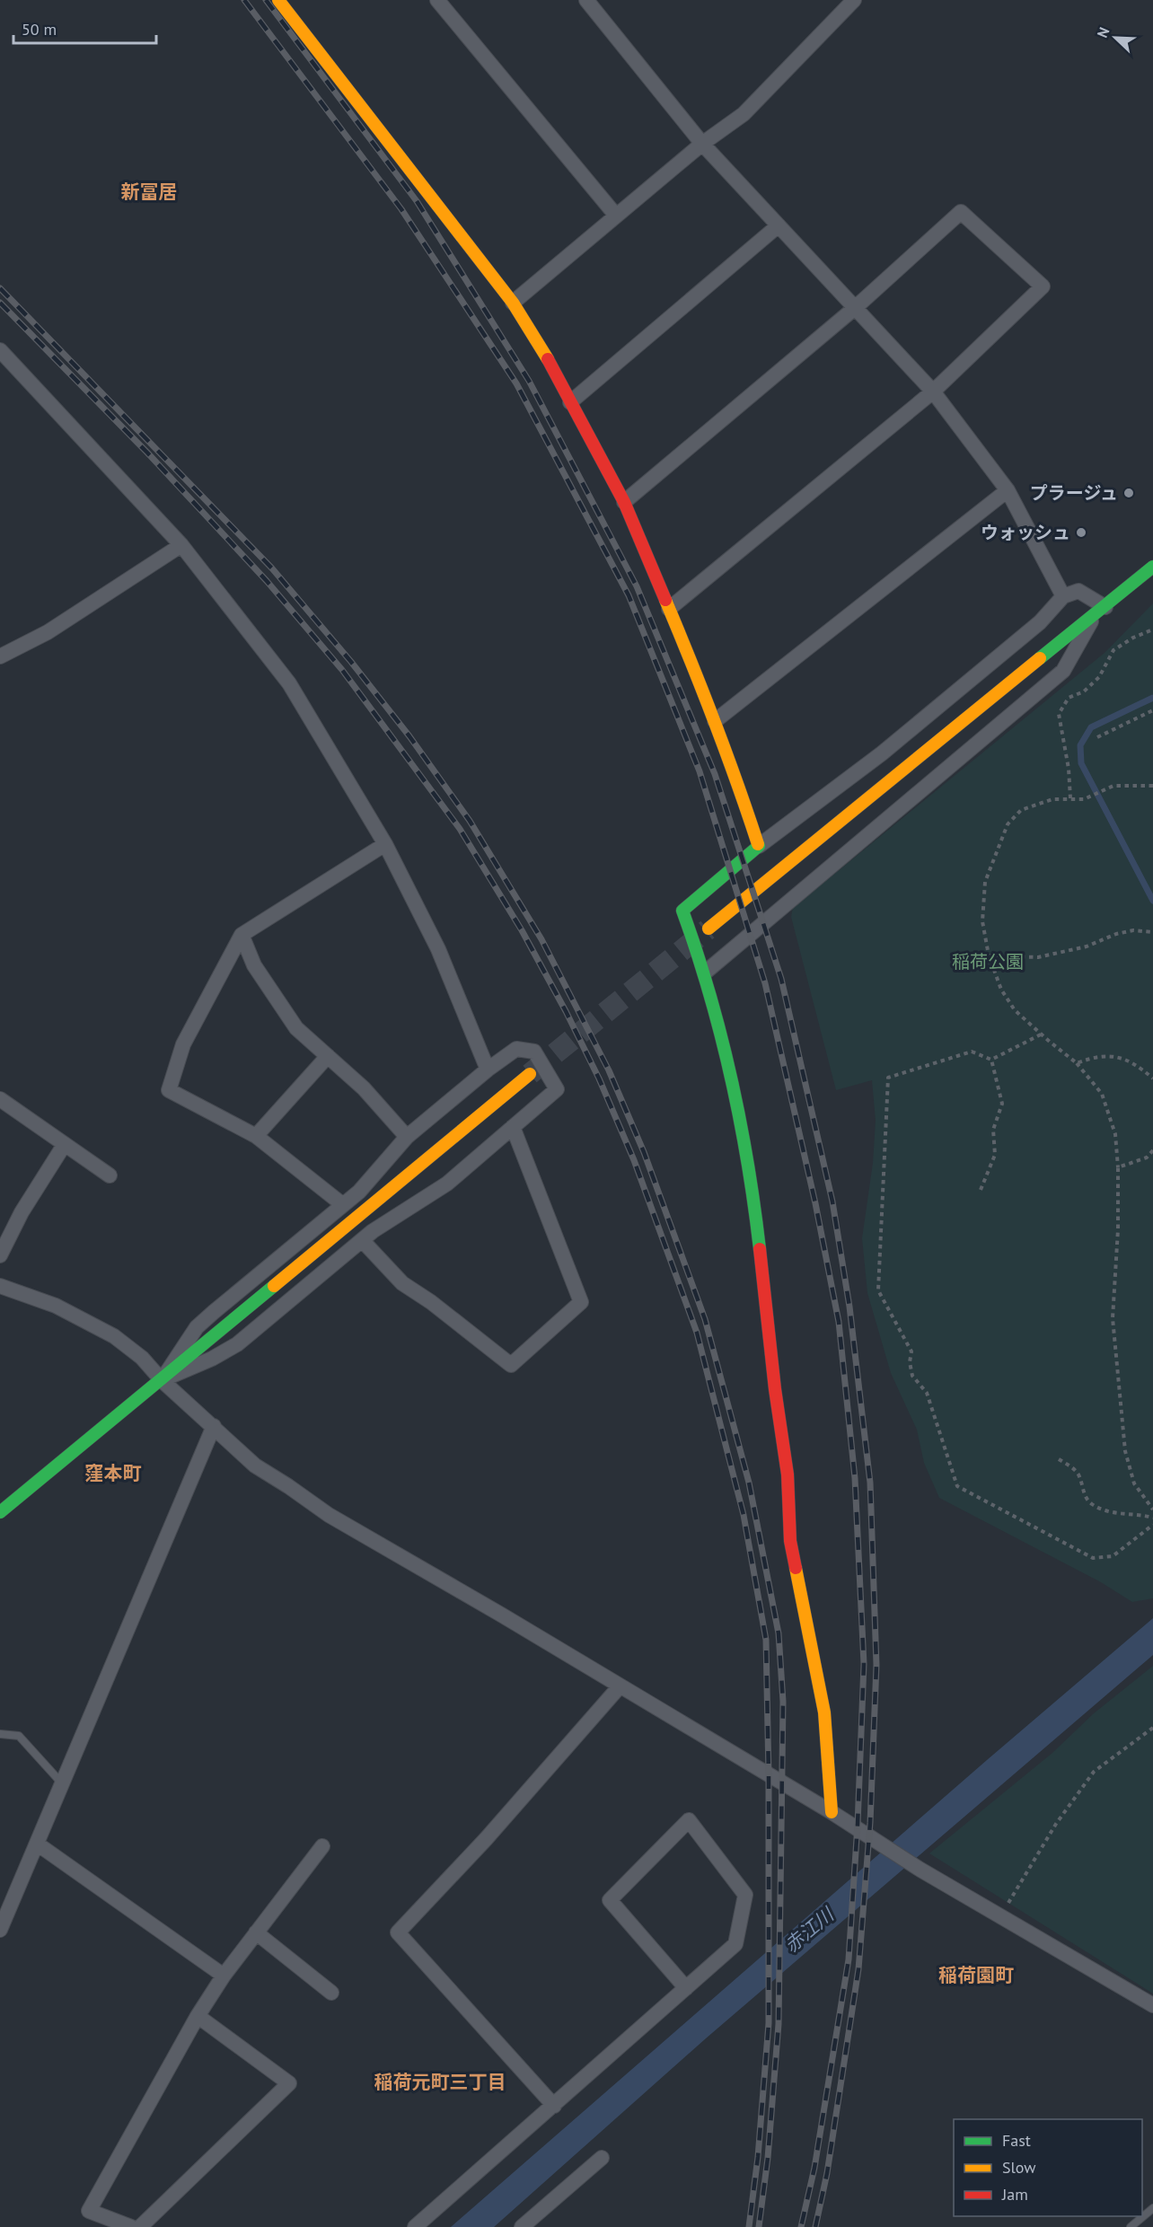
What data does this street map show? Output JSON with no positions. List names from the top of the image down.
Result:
{
  "districts": [
    "新冨居",
    "窪本町",
    "稲荷園町",
    "稲荷元町三丁目"
  ],
  "water": ["赤江川"],
  "parks": ["稲荷公園"],
  "places": ["プラージュ", "ウォッシュ"],
  "legend": ["Fast", "Slow", "Jam"],
  "scale_bar": "50 m",
  "north": "top left"
}
